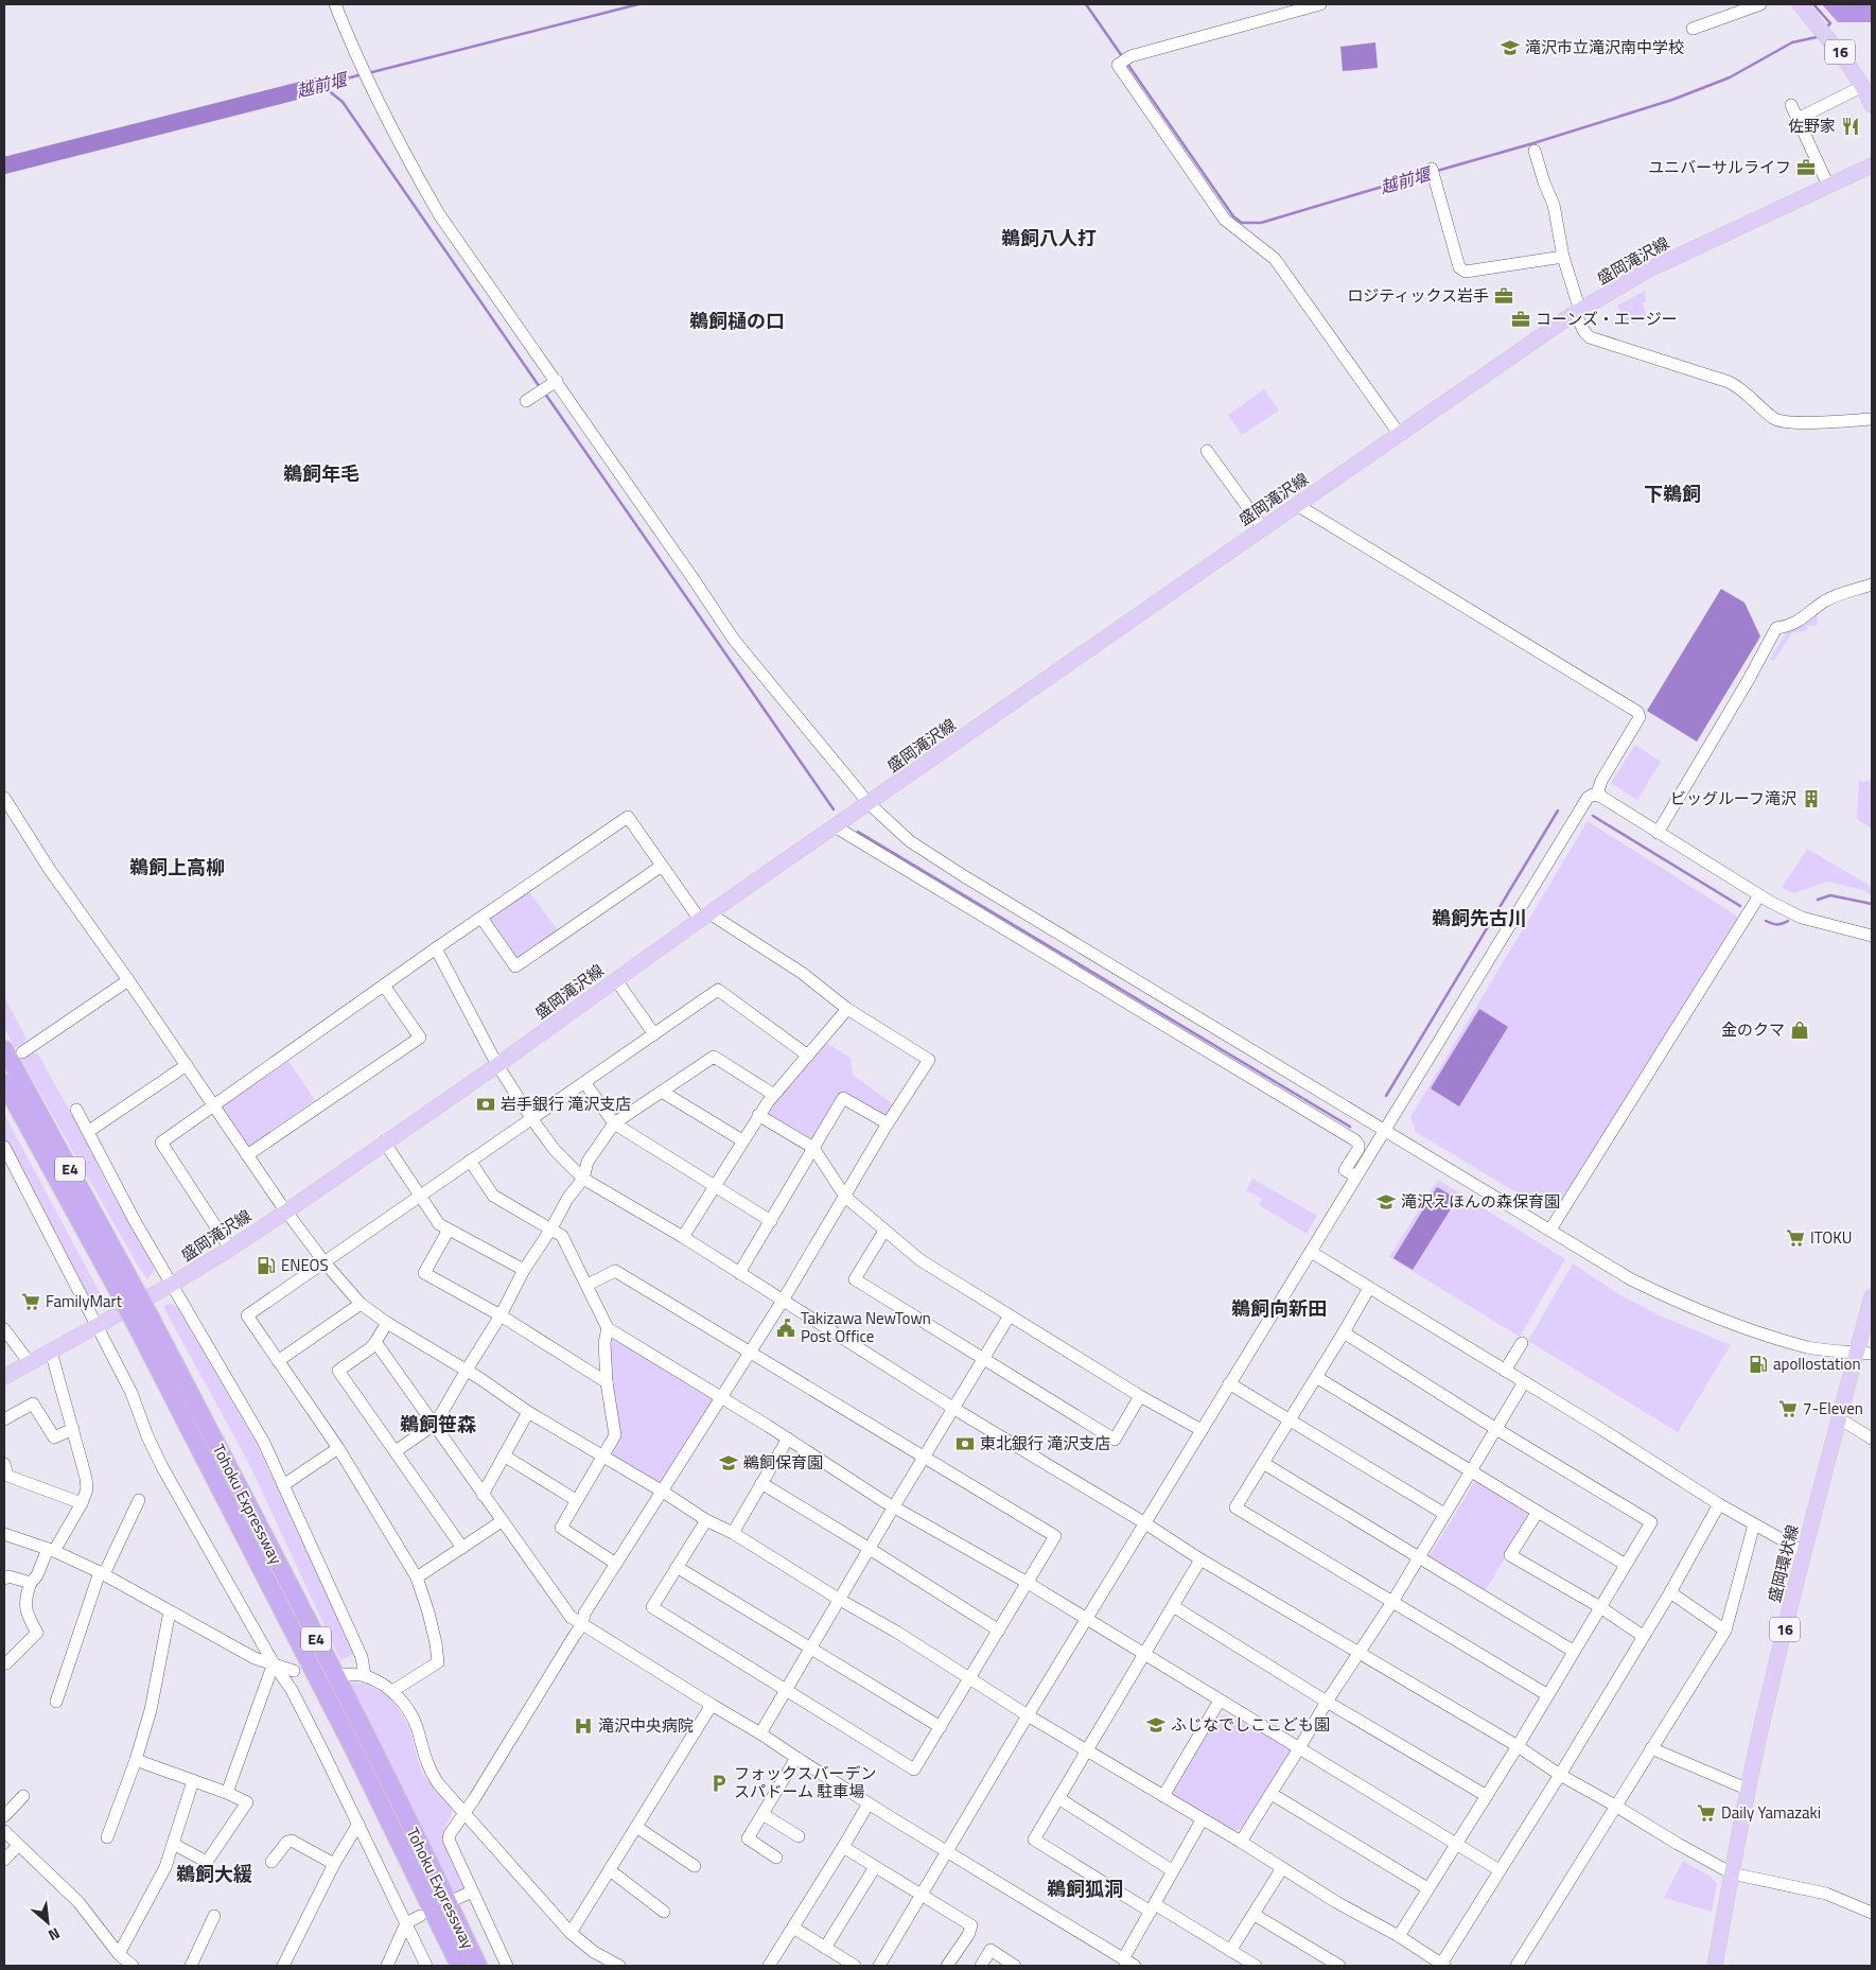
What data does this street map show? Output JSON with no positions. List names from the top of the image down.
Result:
{
  "streets": {
    "highway": ["E4", "Tohoku Expressway"],
    "main road": ["16", "盛岡滝沢線", "盛岡環状線"]
  },
  "districts": [
    "鵜飼八人打",
    "鵜飼樋の口",
    "鵜飼年毛",
    "下鵜飼",
    "鵜飼上高柳",
    "鵜飼先古川",
    "鵜飼向新田",
    "鵜飼笹森",
    "鵜飼大緩",
    "鵜飼狐洞"
  ],
  "water": ["越前堰"],
  "places": {
    "school or university": [
      "滝沢市立滝沢南中学校",
      "滝沢えほんの森保育園",
      "鵜飼保育園",
      "ふじなでしここども園"
    ],
    "restaurant": ["佐野家"],
    "office": ["ユニバーサルライフ", "ロジティックス岩手", "コーンズ・エージー"],
    "building": ["ビッグルーフ滝沢"],
    "shop": ["金のクマ"],
    "bank": ["岩手銀行 滝沢支店", "東北銀行 滝沢支店"],
    "supermarket": [
      "ITOKU",
      "FamilyMart",
      "7-Eleven",
      "Daily Yamazaki"
    ],
    "fuel station": ["ENEOS", "apollostation"],
    "public building": ["Takizawa NewTown Post Office"],
    "hospital": ["滝沢中央病院"],
    "parking": ["フォックスバーデン スパドーム 駐車場"]
  },
  "north": "bottom right"
}
